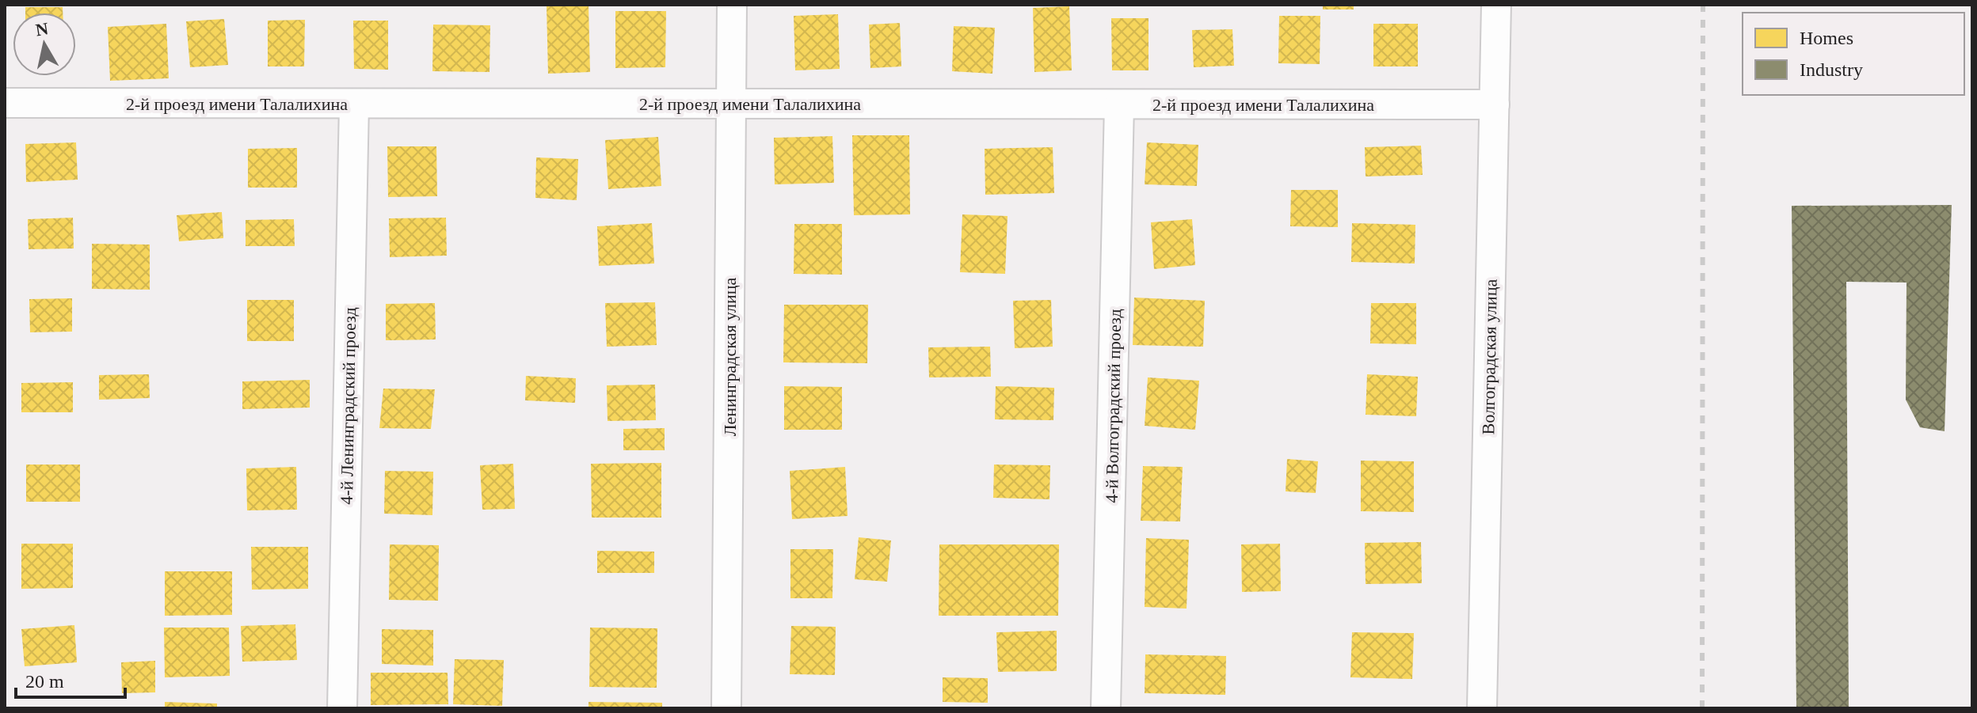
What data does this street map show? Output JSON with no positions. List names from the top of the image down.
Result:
{
  "streets": {
    "street": [
      "2-й проезд имени Талалихина",
      "Ленинградская улица",
      "Волгоградская улица",
      "4-й Ленинградский проезд",
      "4-й Волгоградский проезд"
    ]
  },
  "crossings": [
    ["2-й проезд имени Талалихина", "Ленинградская улица"],
    ["2-й проезд имени Талалихина", "Волгоградская улица"],
    ["2-й проезд имени Талалихина", "4-й Ленинградский проезд"],
    ["2-й проезд имени Талалихина", "4-й Волгоградский проезд"]
  ],
  "legend": ["Homes", "Industry"],
  "scale_bar": "20 m",
  "north": "top"
}
